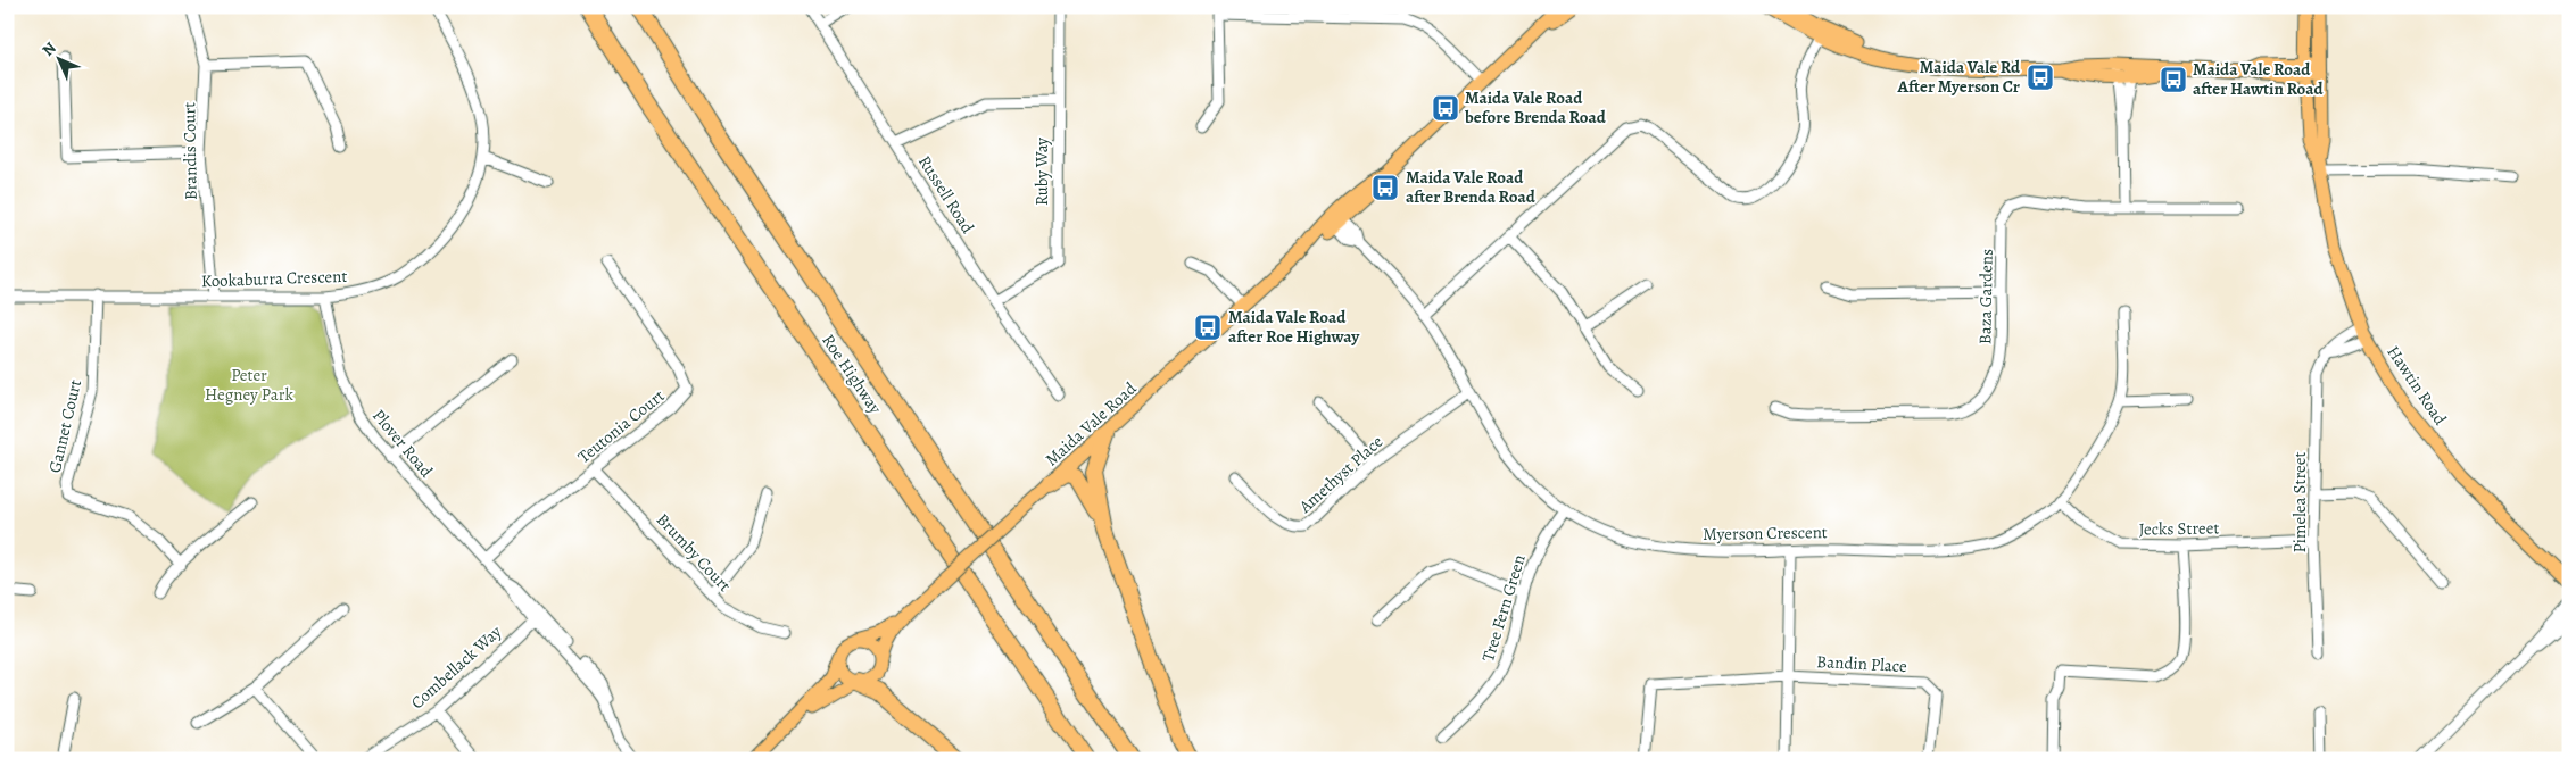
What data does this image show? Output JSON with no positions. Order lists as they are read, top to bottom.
{
  "streets": {
    "highway": ["Roe Highway"],
    "main road": ["Hawtin Road", "Maida Vale Road"],
    "street": [
      "Brandis Court",
      "Ruby Way",
      "Russell Road",
      "Kookaburra Crescent",
      "Baza Gardens",
      "Gannet Court",
      "Teutonia Court",
      "Plover Road",
      "Amethyst Place",
      "Pimelea Street",
      "Jecks Street",
      "Myerson Crescent",
      "Brumby Court",
      "Tree Fern Green",
      "Bandin Place",
      "Combellack Way"
    ]
  },
  "crossings": [
    ["Brandis Court", "Kookaburra Crescent"],
    ["Ruby Way", "Russell Road"],
    ["Kookaburra Crescent", "Gannet Court"],
    ["Kookaburra Crescent", "Plover Road"],
    ["Maida Vale Road", "Myerson Crescent"],
    ["Teutonia Court", "Plover Road"],
    ["Teutonia Court", "Brumby Court"],
    ["Plover Road", "Combellack Way"],
    ["Amethyst Place", "Myerson Crescent"],
    ["Pimelea Street", "Jecks Street"],
    ["Jecks Street", "Myerson Crescent"],
    ["Myerson Crescent", "Tree Fern Green"]
  ],
  "parks": ["Peter Hegney Park"],
  "places": {
    "bus stop": [
      "Maida Vale Rd After Myerson Cr",
      "Maida Vale Road after Hawtin Road",
      "Maida Vale Road before Brenda Road",
      "Maida Vale Road after Brenda Road",
      "Maida Vale Road after Roe Highway"
    ]
  },
  "north": "top left"
}
